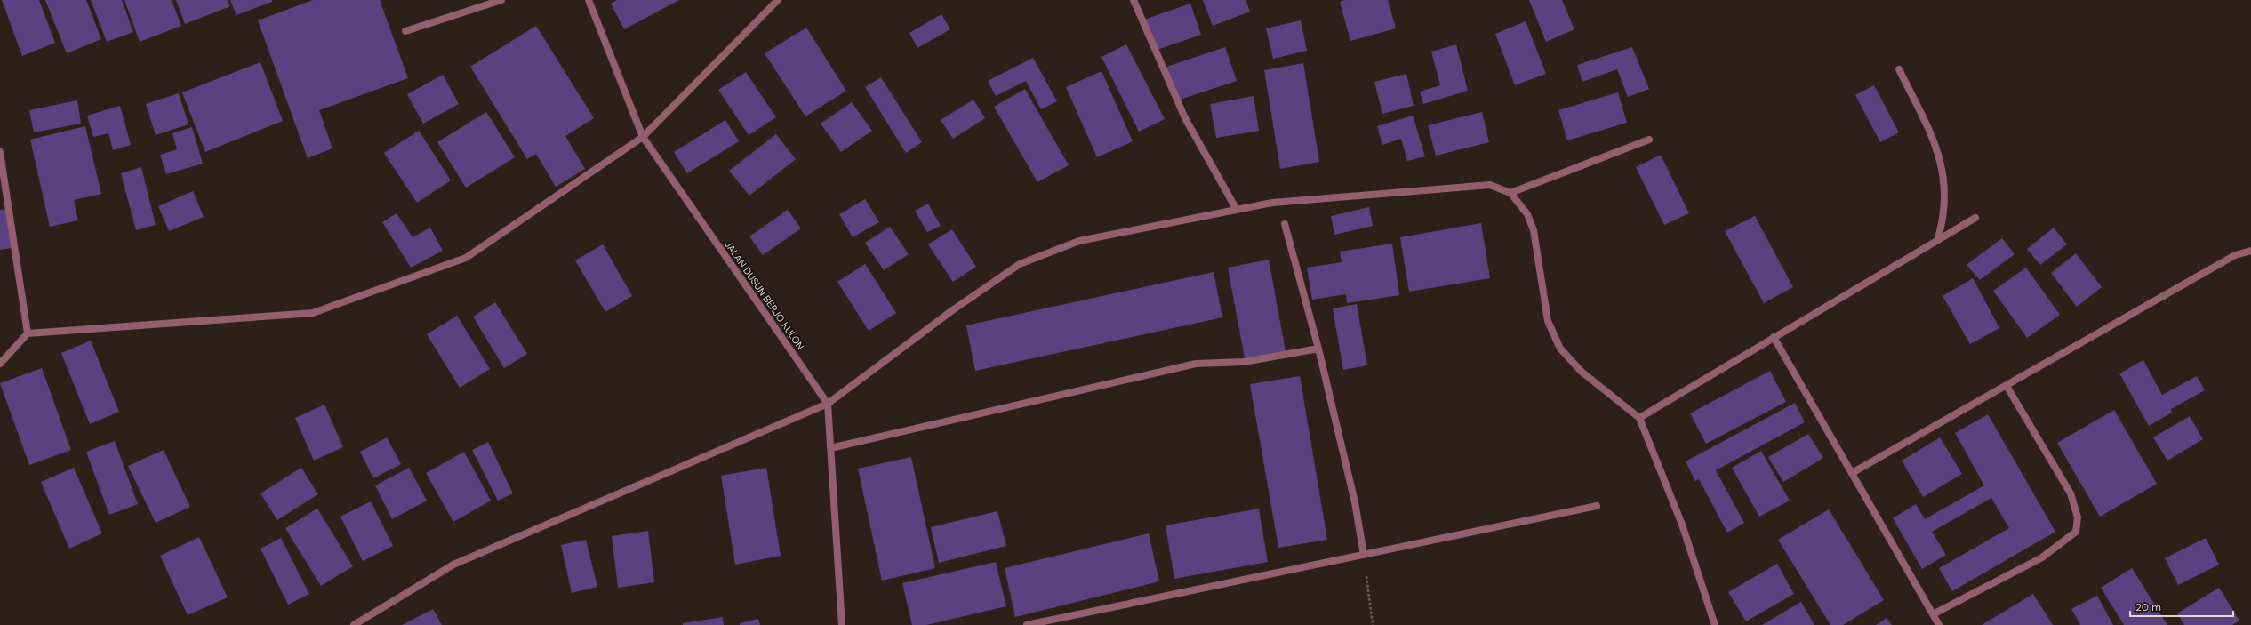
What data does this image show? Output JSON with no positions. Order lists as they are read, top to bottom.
{
  "streets": {
    "street": ["JALAN DUSUN BERJO KULON"]
  },
  "scale_bar": "20 m"
}
